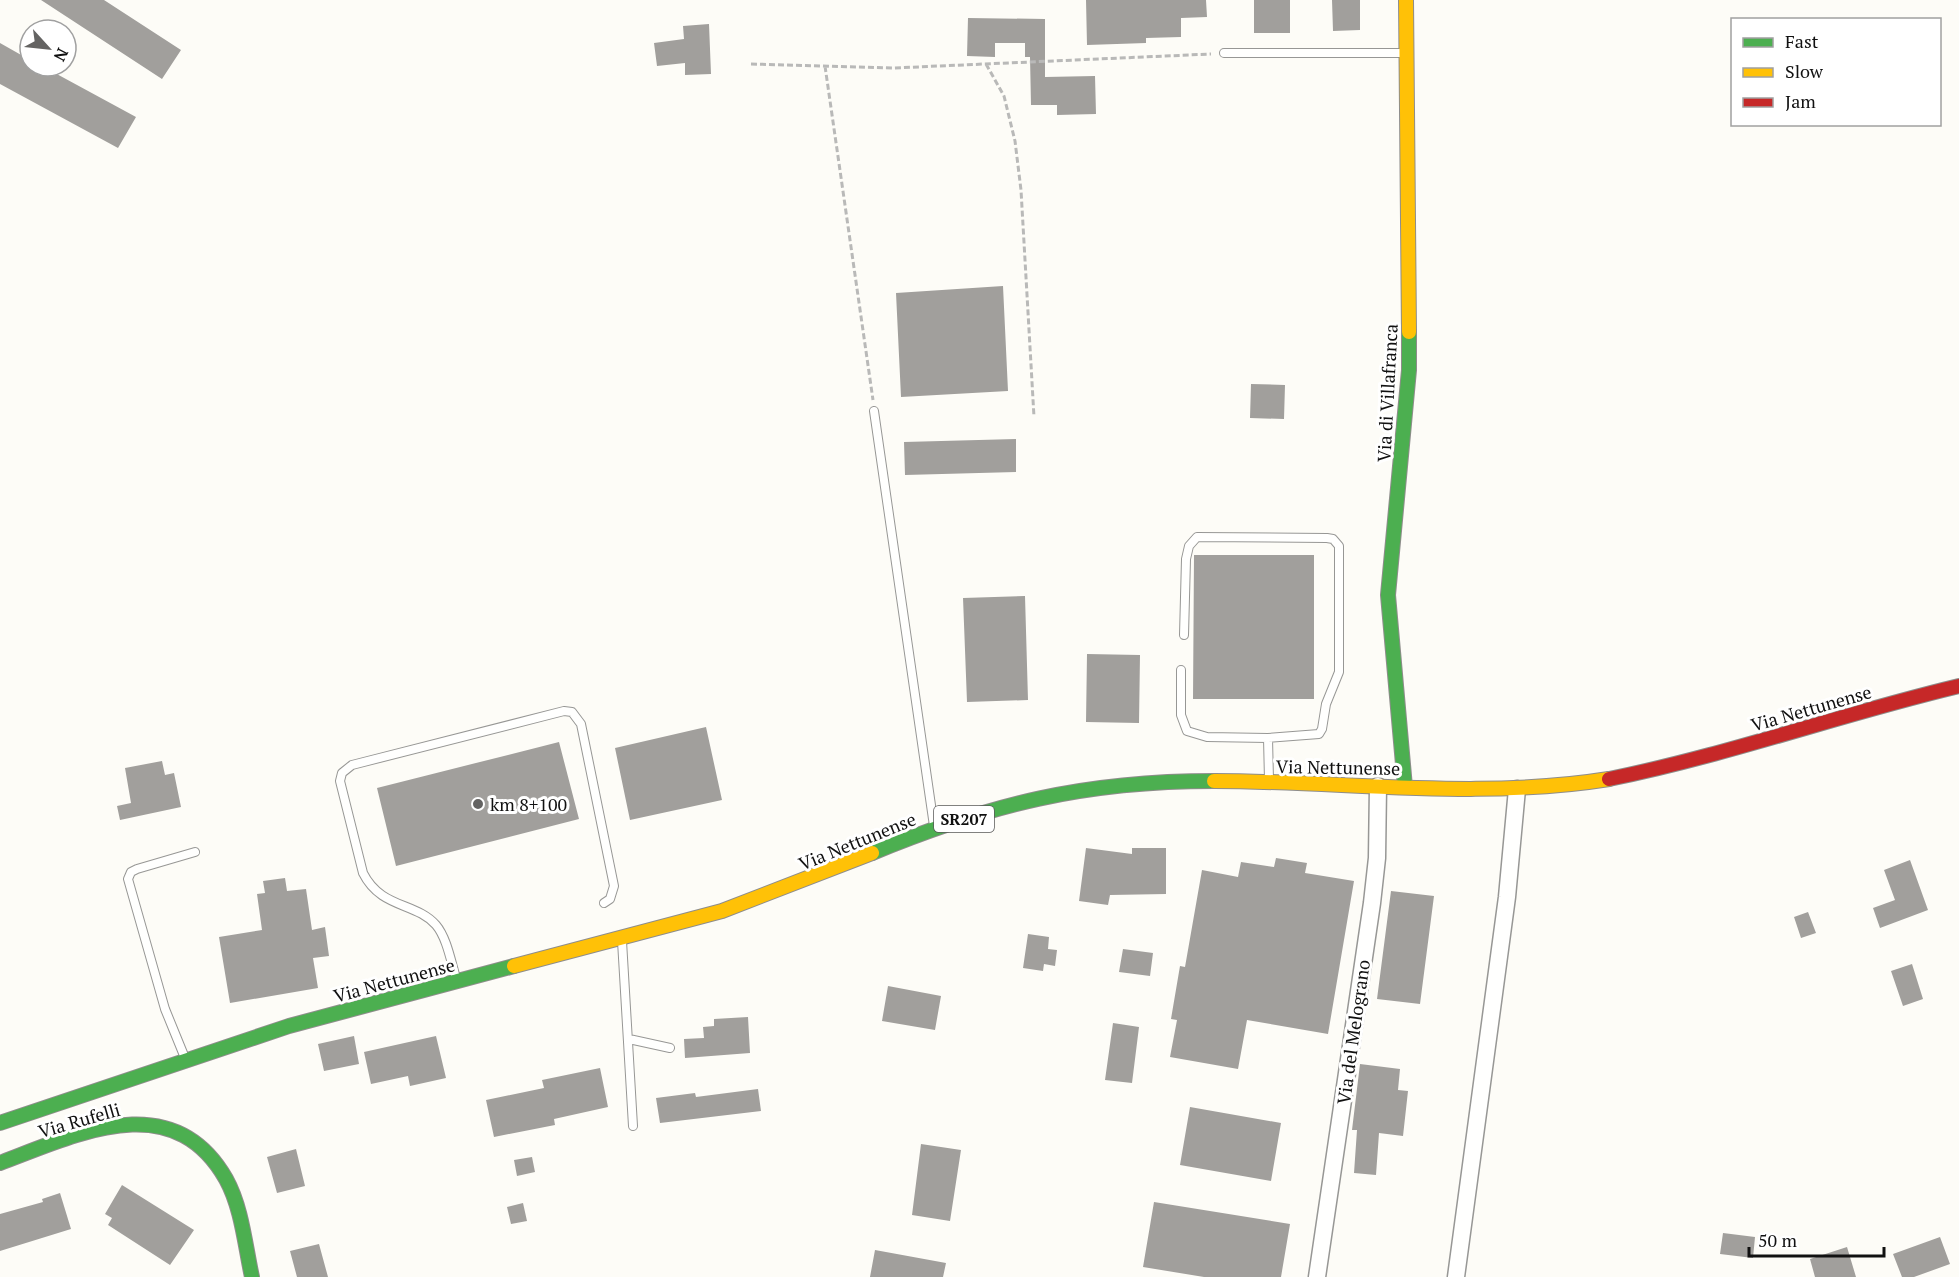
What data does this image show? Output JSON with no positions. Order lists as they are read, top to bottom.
{
  "streets": {
    "main road": [
      "Via di Villafranca",
      "Via Nettunense",
      "SR207",
      "Via Rufelli"
    ],
    "street": ["Via del Melograno"]
  },
  "crossings": [
    ["Via di Villafranca", "Via Nettunense"],
    ["Via Nettunense", "Via del Melograno"]
  ],
  "places": ["km 8+100"],
  "legend": ["Fast", "Slow", "Jam"],
  "scale_bar": "50 m",
  "north": "bottom right"
}
